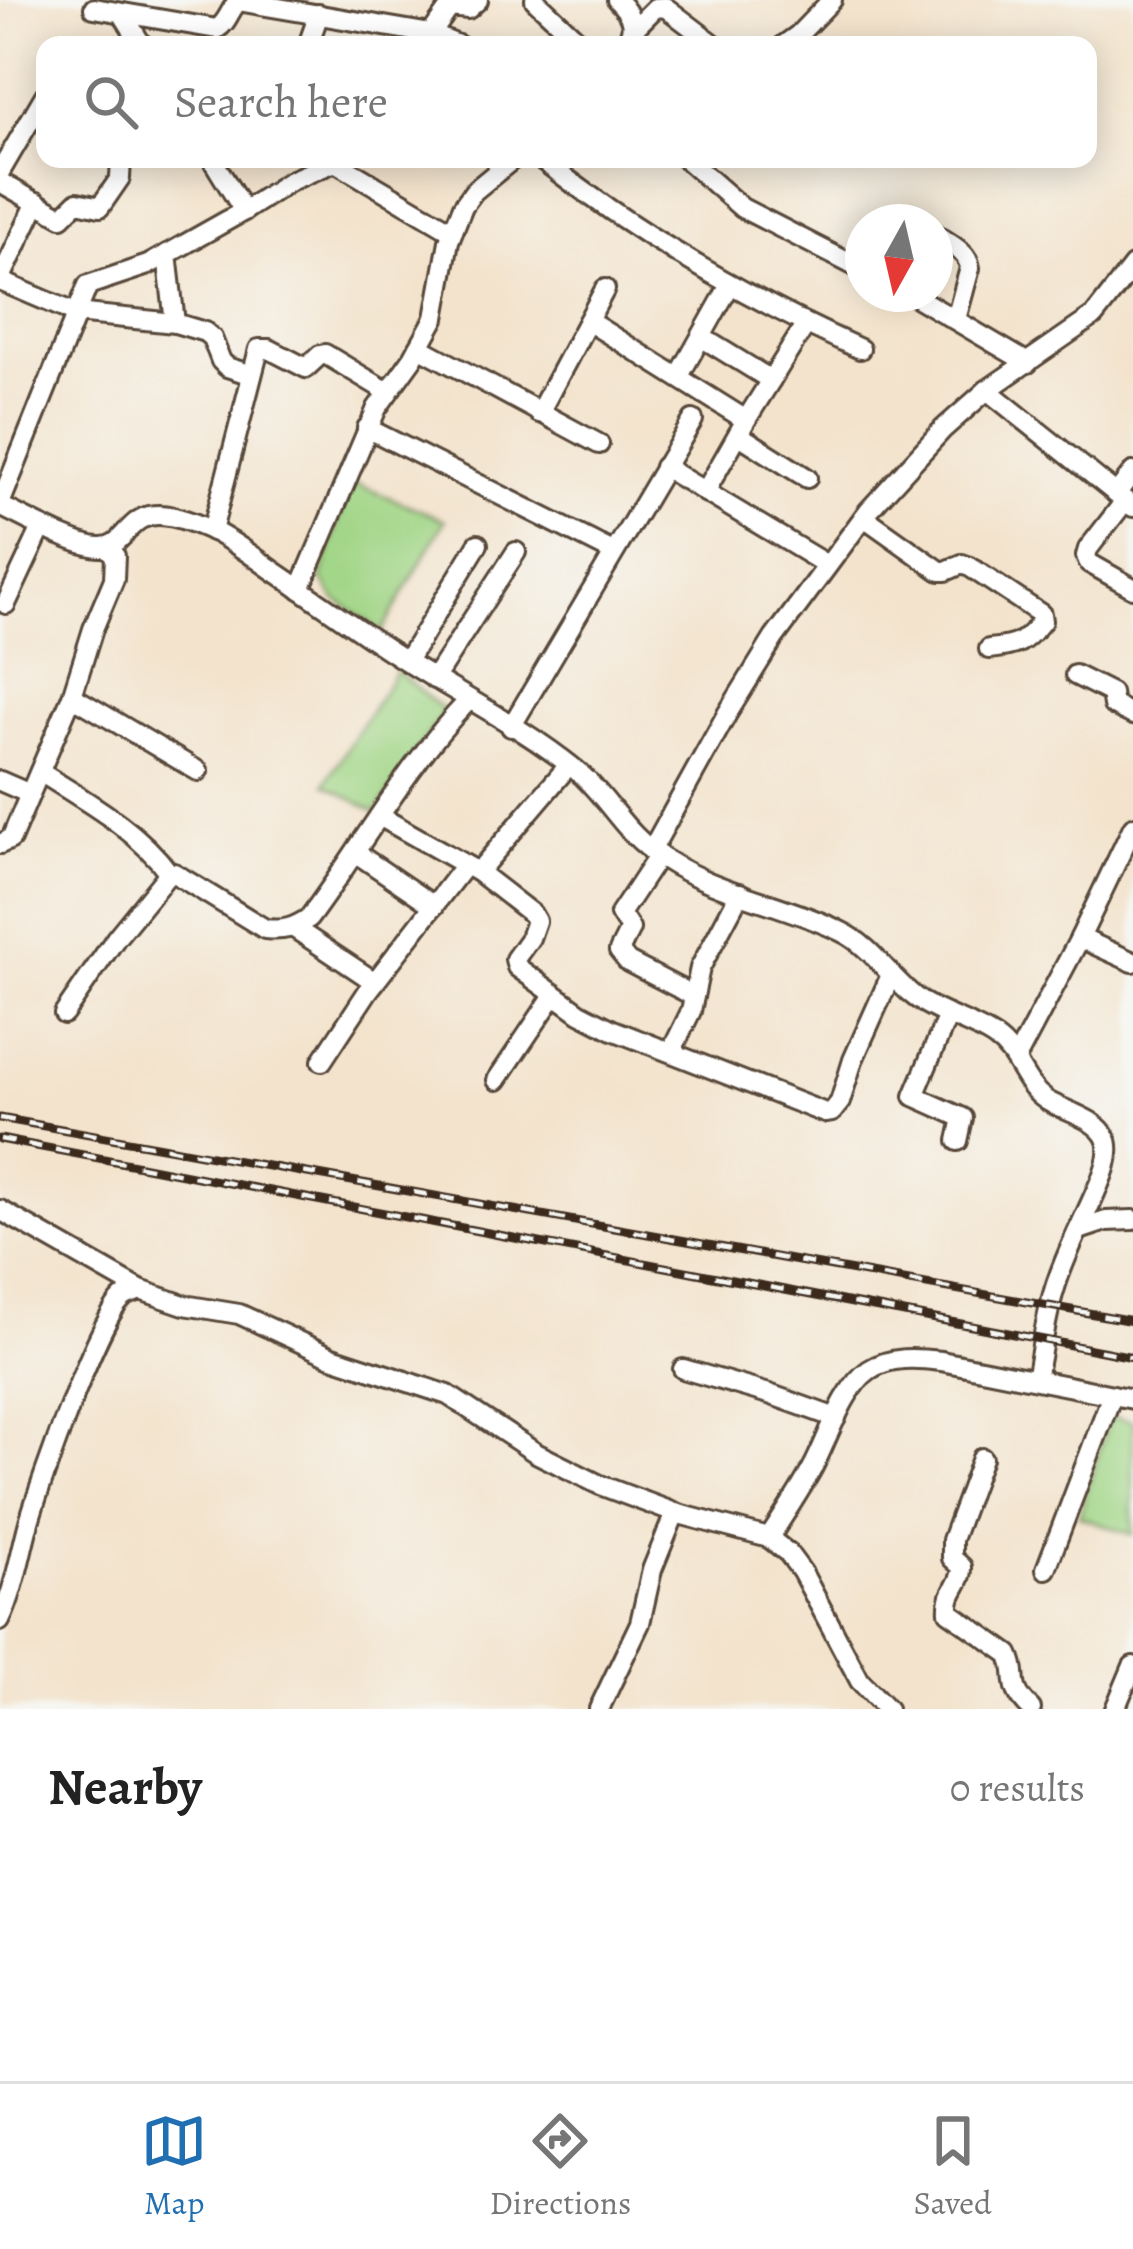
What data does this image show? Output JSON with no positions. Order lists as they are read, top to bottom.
{
  "north": "bottom",
  "page": {
    "search": "Search here",
    "heading": ["Nearby", "0 results"],
    "nav": ["Map", "Directions", "Saved"]
  }
}
